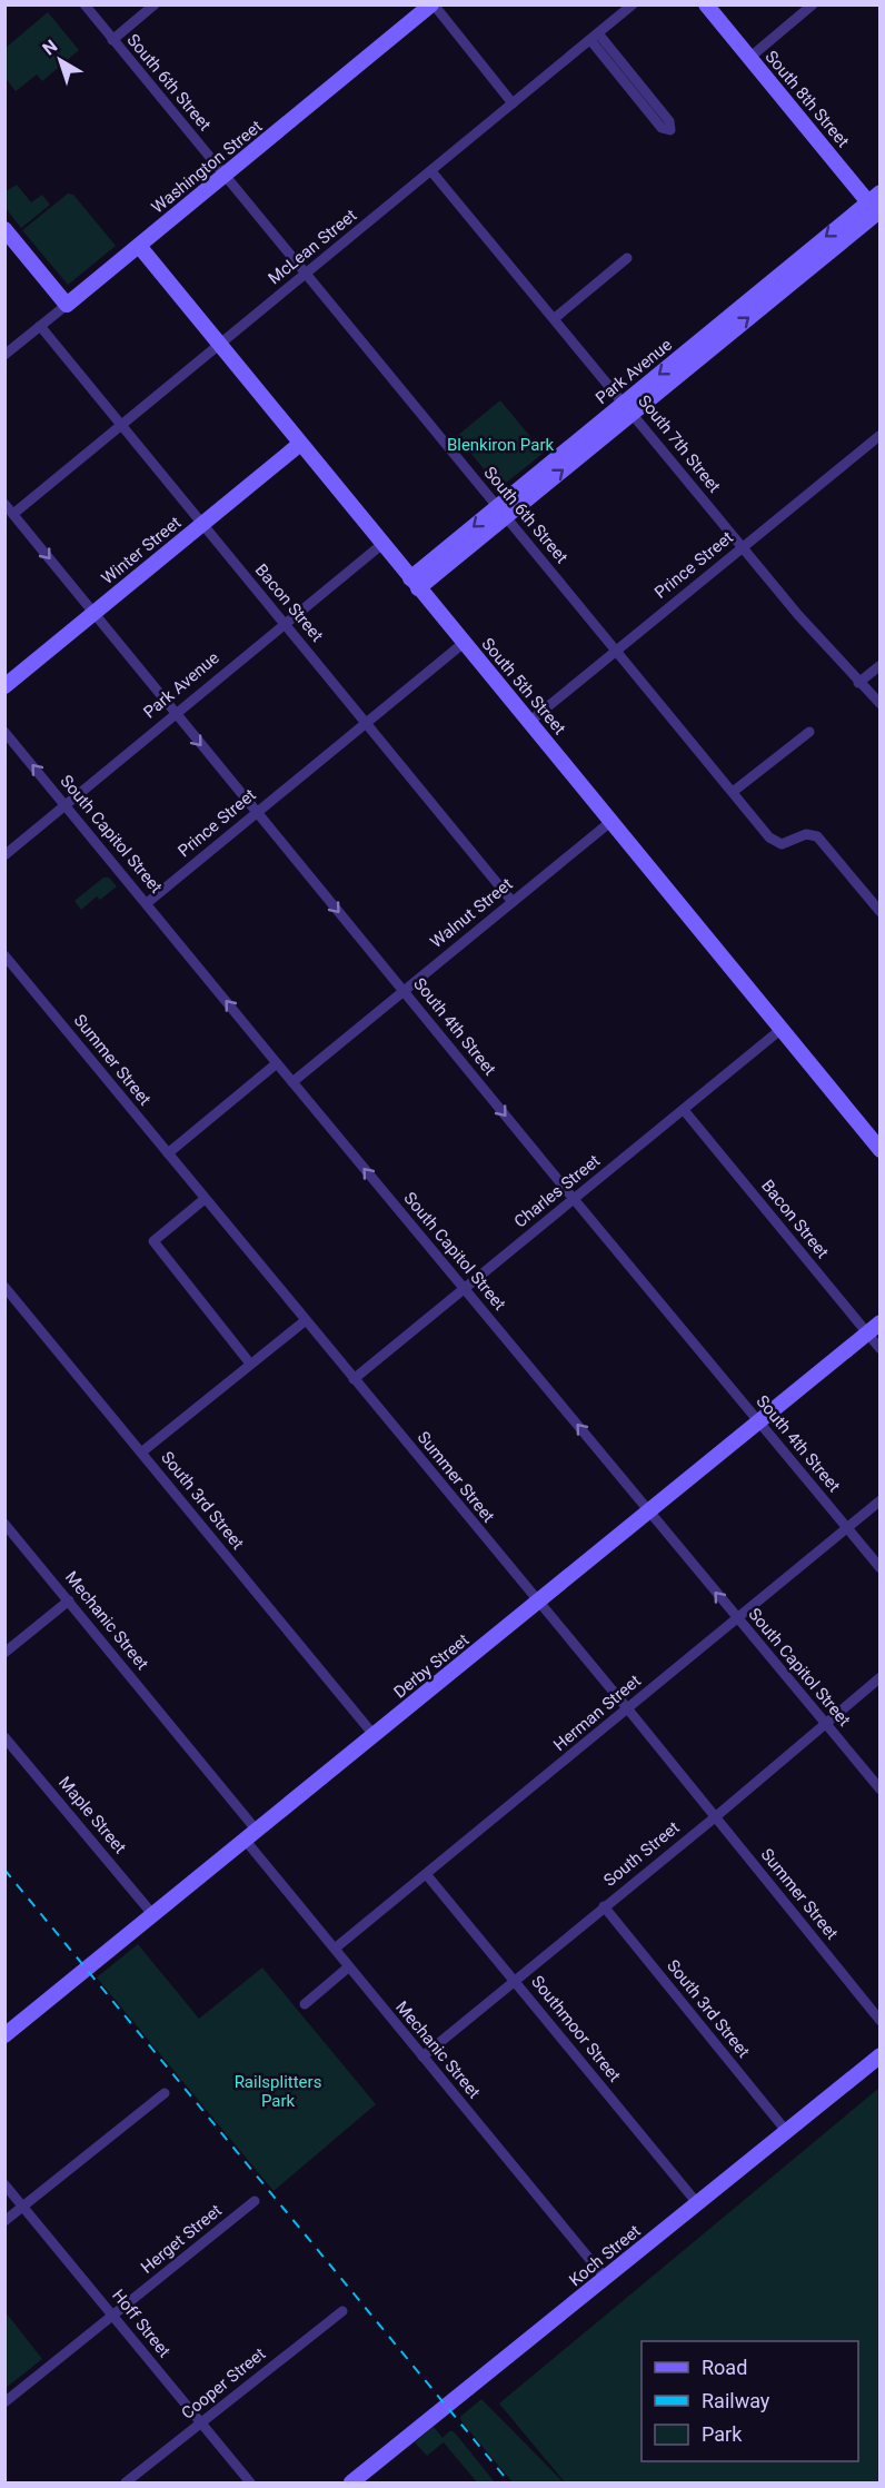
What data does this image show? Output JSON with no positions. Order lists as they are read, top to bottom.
{
  "streets": {
    "street": [
      "South 6th Street",
      "South 8th Street",
      "Washington Street",
      "McLean Street",
      "Park Avenue",
      "South 7th Street",
      "Winter Street",
      "Prince Street",
      "Bacon Street",
      "South 5th Street",
      "South Capitol Street",
      "Walnut Street",
      "South 4th Street",
      "Summer Street",
      "Charles Street",
      "South 3rd Street",
      "Mechanic Street",
      "Derby Street",
      "Herman Street",
      "Maple Street",
      "South Street",
      "Southmoor Street",
      "Herget Street",
      "Koch Street",
      "Hoff Street",
      "Cooper Street"
    ]
  },
  "crossings": [
    ["South 6th Street", "Washington Street"],
    ["South 6th Street", "McLean Street"],
    ["South 6th Street", "Park Avenue"],
    ["South 6th Street", "Prince Street"],
    ["South 8th Street", "Park Avenue"],
    ["Washington Street", "Bacon Street"],
    ["Washington Street", "South 5th Street"],
    ["McLean Street", "South 7th Street"],
    ["McLean Street", "Bacon Street"],
    ["McLean Street", "South 5th Street"],
    ["McLean Street", "South 4th Street"],
    ["Park Avenue", "South 7th Street"],
    ["Park Avenue", "Bacon Street"],
    ["Park Avenue", "South 5th Street"],
    ["Park Avenue", "South Capitol Street"],
    ["Park Avenue", "South 4th Street"],
    ["South 7th Street", "Prince Street"],
    ["Winter Street", "Bacon Street"],
    ["Winter Street", "South 5th Street"],
    ["Winter Street", "South 4th Street"],
    ["Prince Street", "Bacon Street"],
    ["Prince Street", "South 5th Street"],
    ["Prince Street", "South Capitol Street"],
    ["Prince Street", "South 4th Street"],
    ["Bacon Street", "Walnut Street"],
    ["Bacon Street", "Charles Street"],
    ["Bacon Street", "Derby Street"],
    ["South 5th Street", "Walnut Street"],
    ["South 5th Street", "Charles Street"],
    ["South Capitol Street", "Walnut Street"],
    ["South Capitol Street", "Charles Street"],
    ["South Capitol Street", "Derby Street"],
    ["South Capitol Street", "Herman Street"],
    ["South Capitol Street", "South Street"],
    ["Walnut Street", "South 4th Street"],
    ["South 4th Street", "Charles Street"],
    ["South 4th Street", "Derby Street"],
    ["South 4th Street", "Herman Street"],
    ["Summer Street", "Charles Street"],
    ["Summer Street", "Derby Street"],
    ["Summer Street", "Herman Street"],
    ["Summer Street", "South Street"],
    ["South 3rd Street", "Derby Street"],
    ["South 3rd Street", "South Street"],
    ["South 3rd Street", "Koch Street"],
    ["Mechanic Street", "Derby Street"],
    ["Mechanic Street", "Herman Street"],
    ["Mechanic Street", "South Street"],
    ["Mechanic Street", "Koch Street"],
    ["Derby Street", "Maple Street"],
    ["Herman Street", "Southmoor Street"],
    ["South Street", "Southmoor Street"],
    ["Southmoor Street", "Koch Street"],
    ["Herget Street", "Hoff Street"],
    ["Hoff Street", "Cooper Street"]
  ],
  "one_way": ["South Capitol Street", "South 4th Street"],
  "parks": ["Blenkiron Park", "Railsplitters Park"],
  "legend": ["Road", "Railway", "Park"],
  "north": "top left"
}
